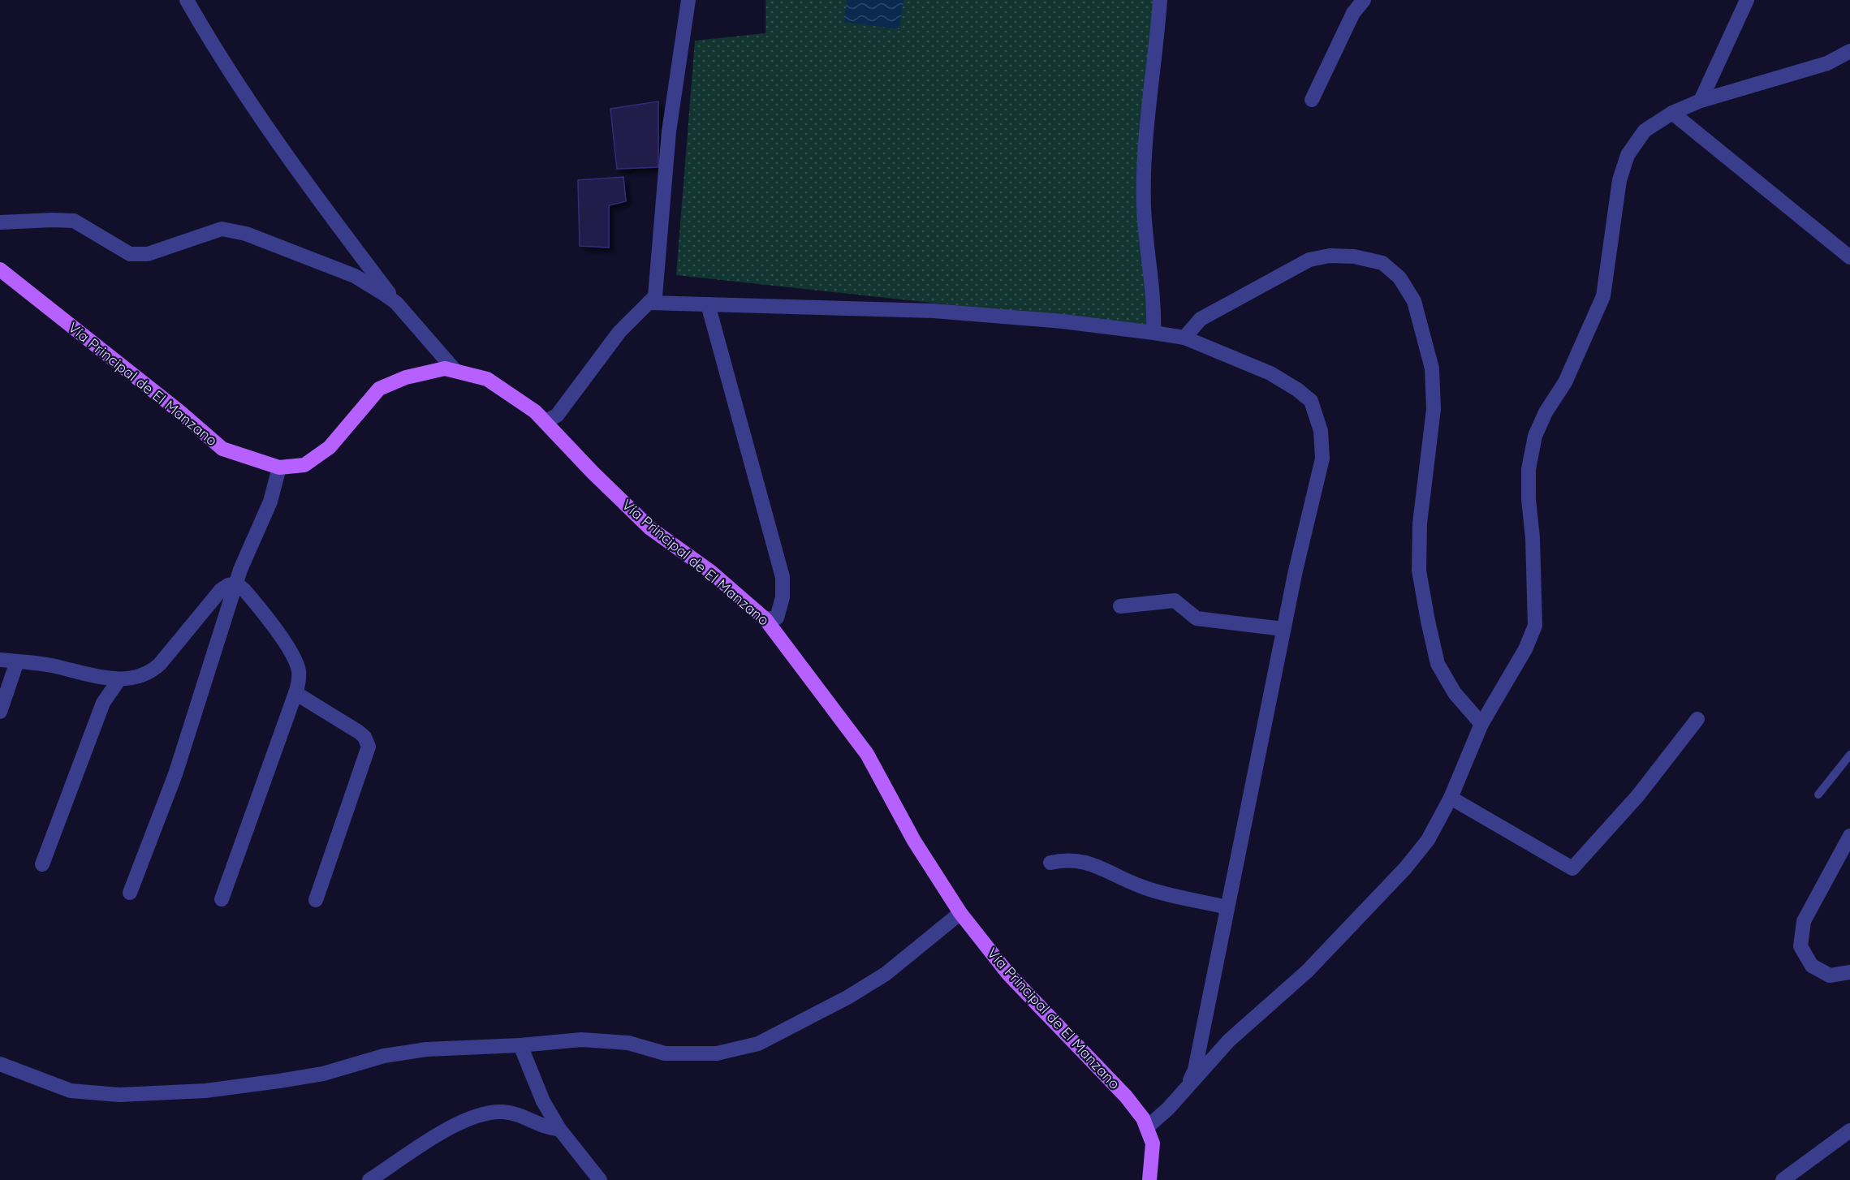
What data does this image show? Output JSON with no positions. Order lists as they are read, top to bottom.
{
  "streets": {
    "main road": ["Vía Principal de El Manzano"]
  }
}
